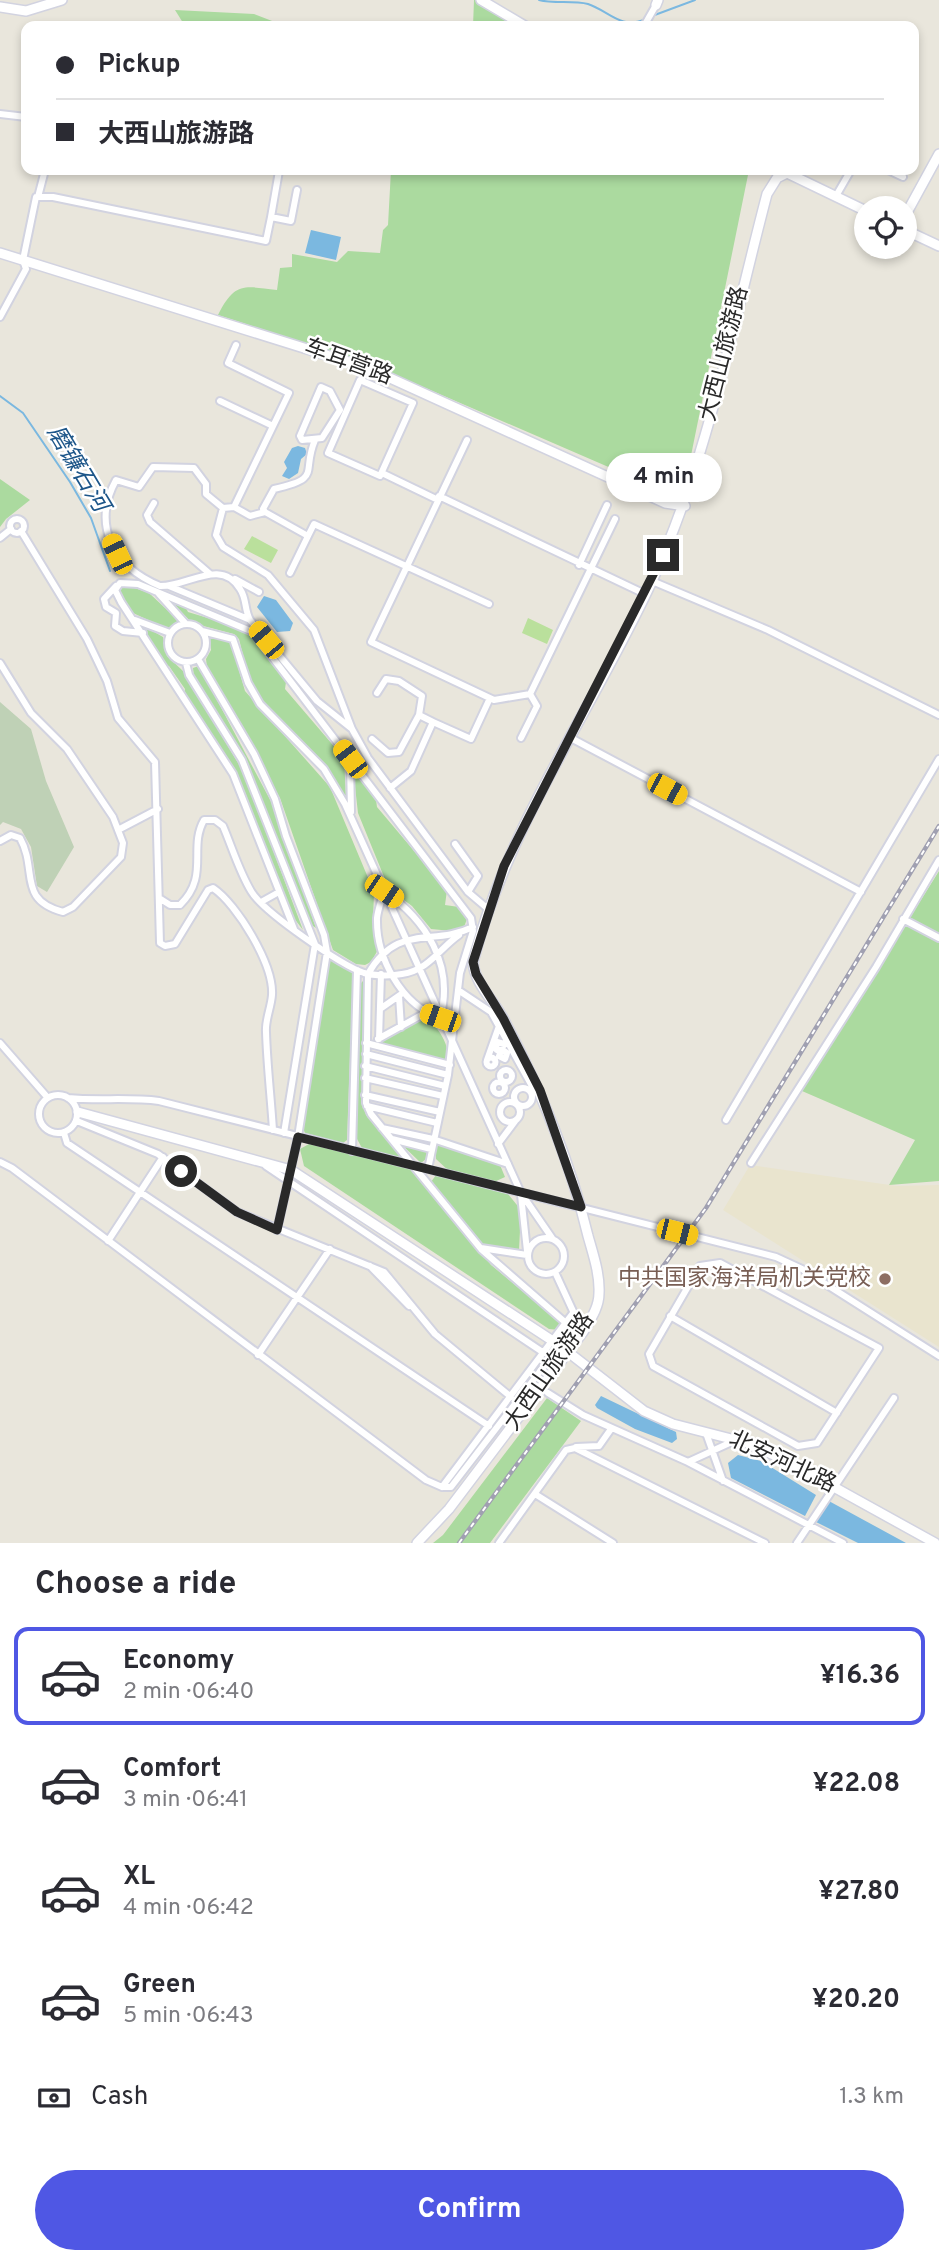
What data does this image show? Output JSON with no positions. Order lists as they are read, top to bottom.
{
  "streets": {
    "street": ["大西山旅游路", "车耳营路", "北安河北路"]
  },
  "crossings": [
    ["大西山旅游路", "车耳营路"],
    ["大西山旅游路", "北安河北路"]
  ],
  "water": ["磨镰石河"],
  "places": ["中共国家海洋局机关党校"],
  "page": {
    "banner": ["Pickup", "大西山旅游路"],
    "bubble": "4 min",
    "heading": "Choose a ride",
    "list": [
      {
        "name": "Economy",
        "note": "2 min · 06:40",
        "value": "¥16.36"
      },
      {
        "name": "Comfort",
        "note": "3 min · 06:41",
        "value": "¥22.08"
      },
      {
        "name": "XL",
        "note": "4 min · 06:42",
        "value": "¥27.80"
      },
      {
        "name": "Green",
        "note": "5 min · 06:43",
        "value": "¥20.20"
      }
    ],
    "pay": ["Cash", "1.3 km"],
    "buttons": "Confirm"
  }
}
